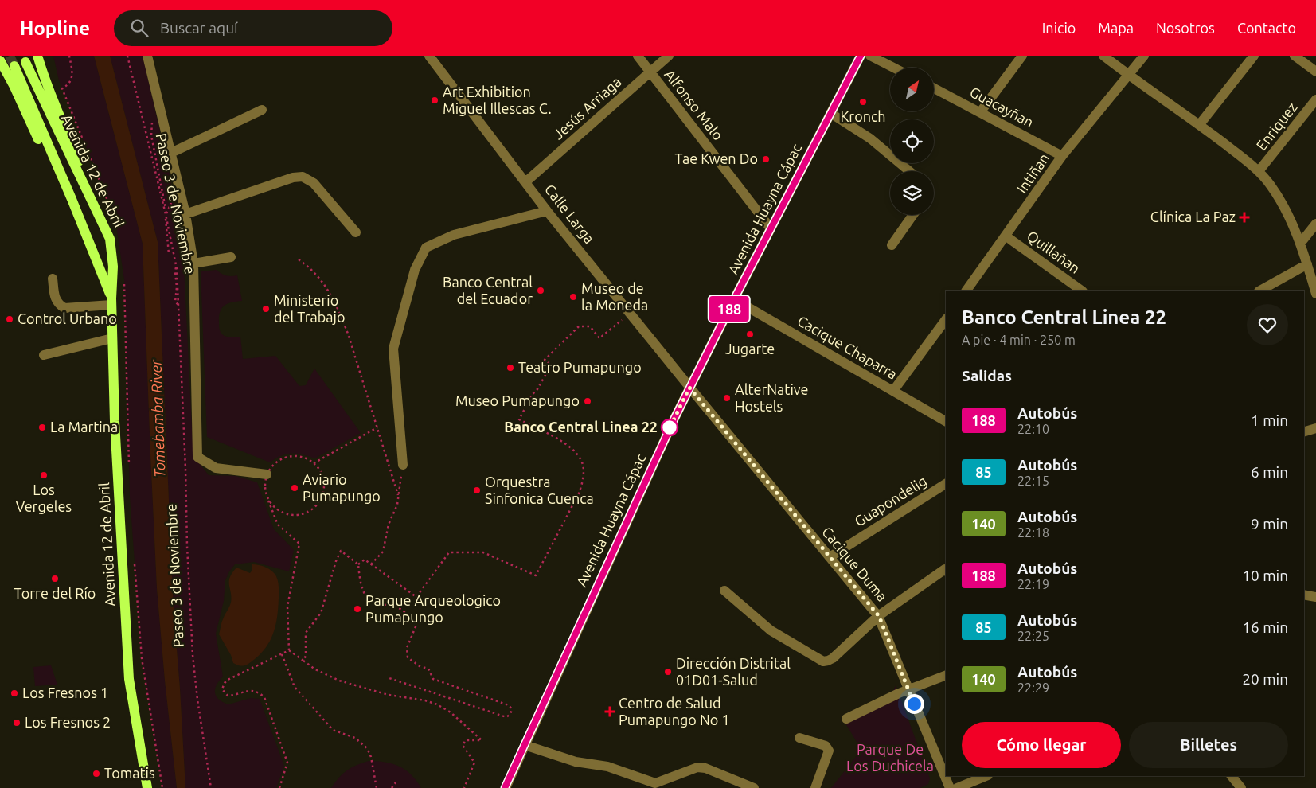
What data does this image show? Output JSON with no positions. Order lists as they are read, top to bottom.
{
  "streets": {
    "main road": ["Avenida 12 de Abril"],
    "street": [
      "Alfonso Malo",
      "Guacayñan",
      "Jesús Arriaga",
      "Enriquez",
      "Intiñan",
      "Paseo 3 de Noviembre",
      "Avenida Huayna Cápac",
      "Calle Larga",
      "Quillañan",
      "Cacique Chaparra",
      "Guapondelig",
      "Cacique Duma"
    ]
  },
  "crossings": [
    ["Alfonso Malo", "Jesús Arriaga"],
    ["Alfonso Malo", "Avenida Huayna Cápac"],
    ["Guacayñan", "Intiñan"],
    ["Jesús Arriaga", "Calle Larga"],
    ["Intiñan", "Quillañan"],
    ["Avenida Huayna Cápac", "Calle Larga"],
    ["Avenida Huayna Cápac", "Cacique Chaparra"],
    ["Avenida Huayna Cápac", "Cacique Duma"],
    ["Calle Larga", "Cacique Duma"],
    ["Guapondelig", "Cacique Duma"]
  ],
  "water": ["Tomebamba River"],
  "parks": ["Parque De Los Duchicela"],
  "places": {
    "other": [
      "Art Exhibition Miguel Illescas C.",
      "Kronch",
      "Tae Kwen Do",
      "Banco Central del Ecuador",
      "Museo de la Moneda",
      "Ministerio del Trabajo",
      "Control Urbano",
      "Jugarte",
      "Teatro Pumapungo",
      "AlterNative Hostels",
      "Museo Pumapungo",
      "La Martina",
      "Banco Central Linea 22",
      "Los Vergeles",
      "Aviario Pumapungo",
      "Orquestra Sinfonica Cuenca",
      "Torre del Río",
      "Parque Arqueologico Pumapungo",
      "Dirección Distrital 01D01-Salud",
      "Los Fresnos 1",
      "Los Fresnos 2",
      "Tomatis"
    ],
    "health": ["Clínica La Paz", "Centro de Salud Pumapungo No 1"]
  },
  "lines": ["bus line 188"],
  "north": "top right",
  "page": {
    "header": "Hopline",
    "search": "Buscar aquí",
    "nav": [
      "Inicio",
      "Mapa",
      "Nosotros",
      "Contacto"
    ],
    "on_map": "188",
    "heading": [
      ["Banco Central Linea 22", "A pie · 4 min · 250 m"],
      "Salidas"
    ],
    "list": [
      {
        "mark": "188",
        "name": "Autobús",
        "note": "22:10",
        "value": "1 min"
      },
      {
        "mark": "85",
        "name": "Autobús",
        "note": "22:15",
        "value": "6 min"
      },
      {
        "mark": "140",
        "name": "Autobús",
        "note": "22:18",
        "value": "9 min"
      },
      {
        "mark": "188",
        "name": "Autobús",
        "note": "22:19",
        "value": "10 min"
      },
      {
        "mark": "85",
        "name": "Autobús",
        "note": "22:25",
        "value": "16 min"
      },
      {
        "mark": "140",
        "name": "Autobús",
        "note": "22:29",
        "value": "20 min"
      }
    ],
    "buttons": ["Cómo llegar", "Billetes"]
  }
}
